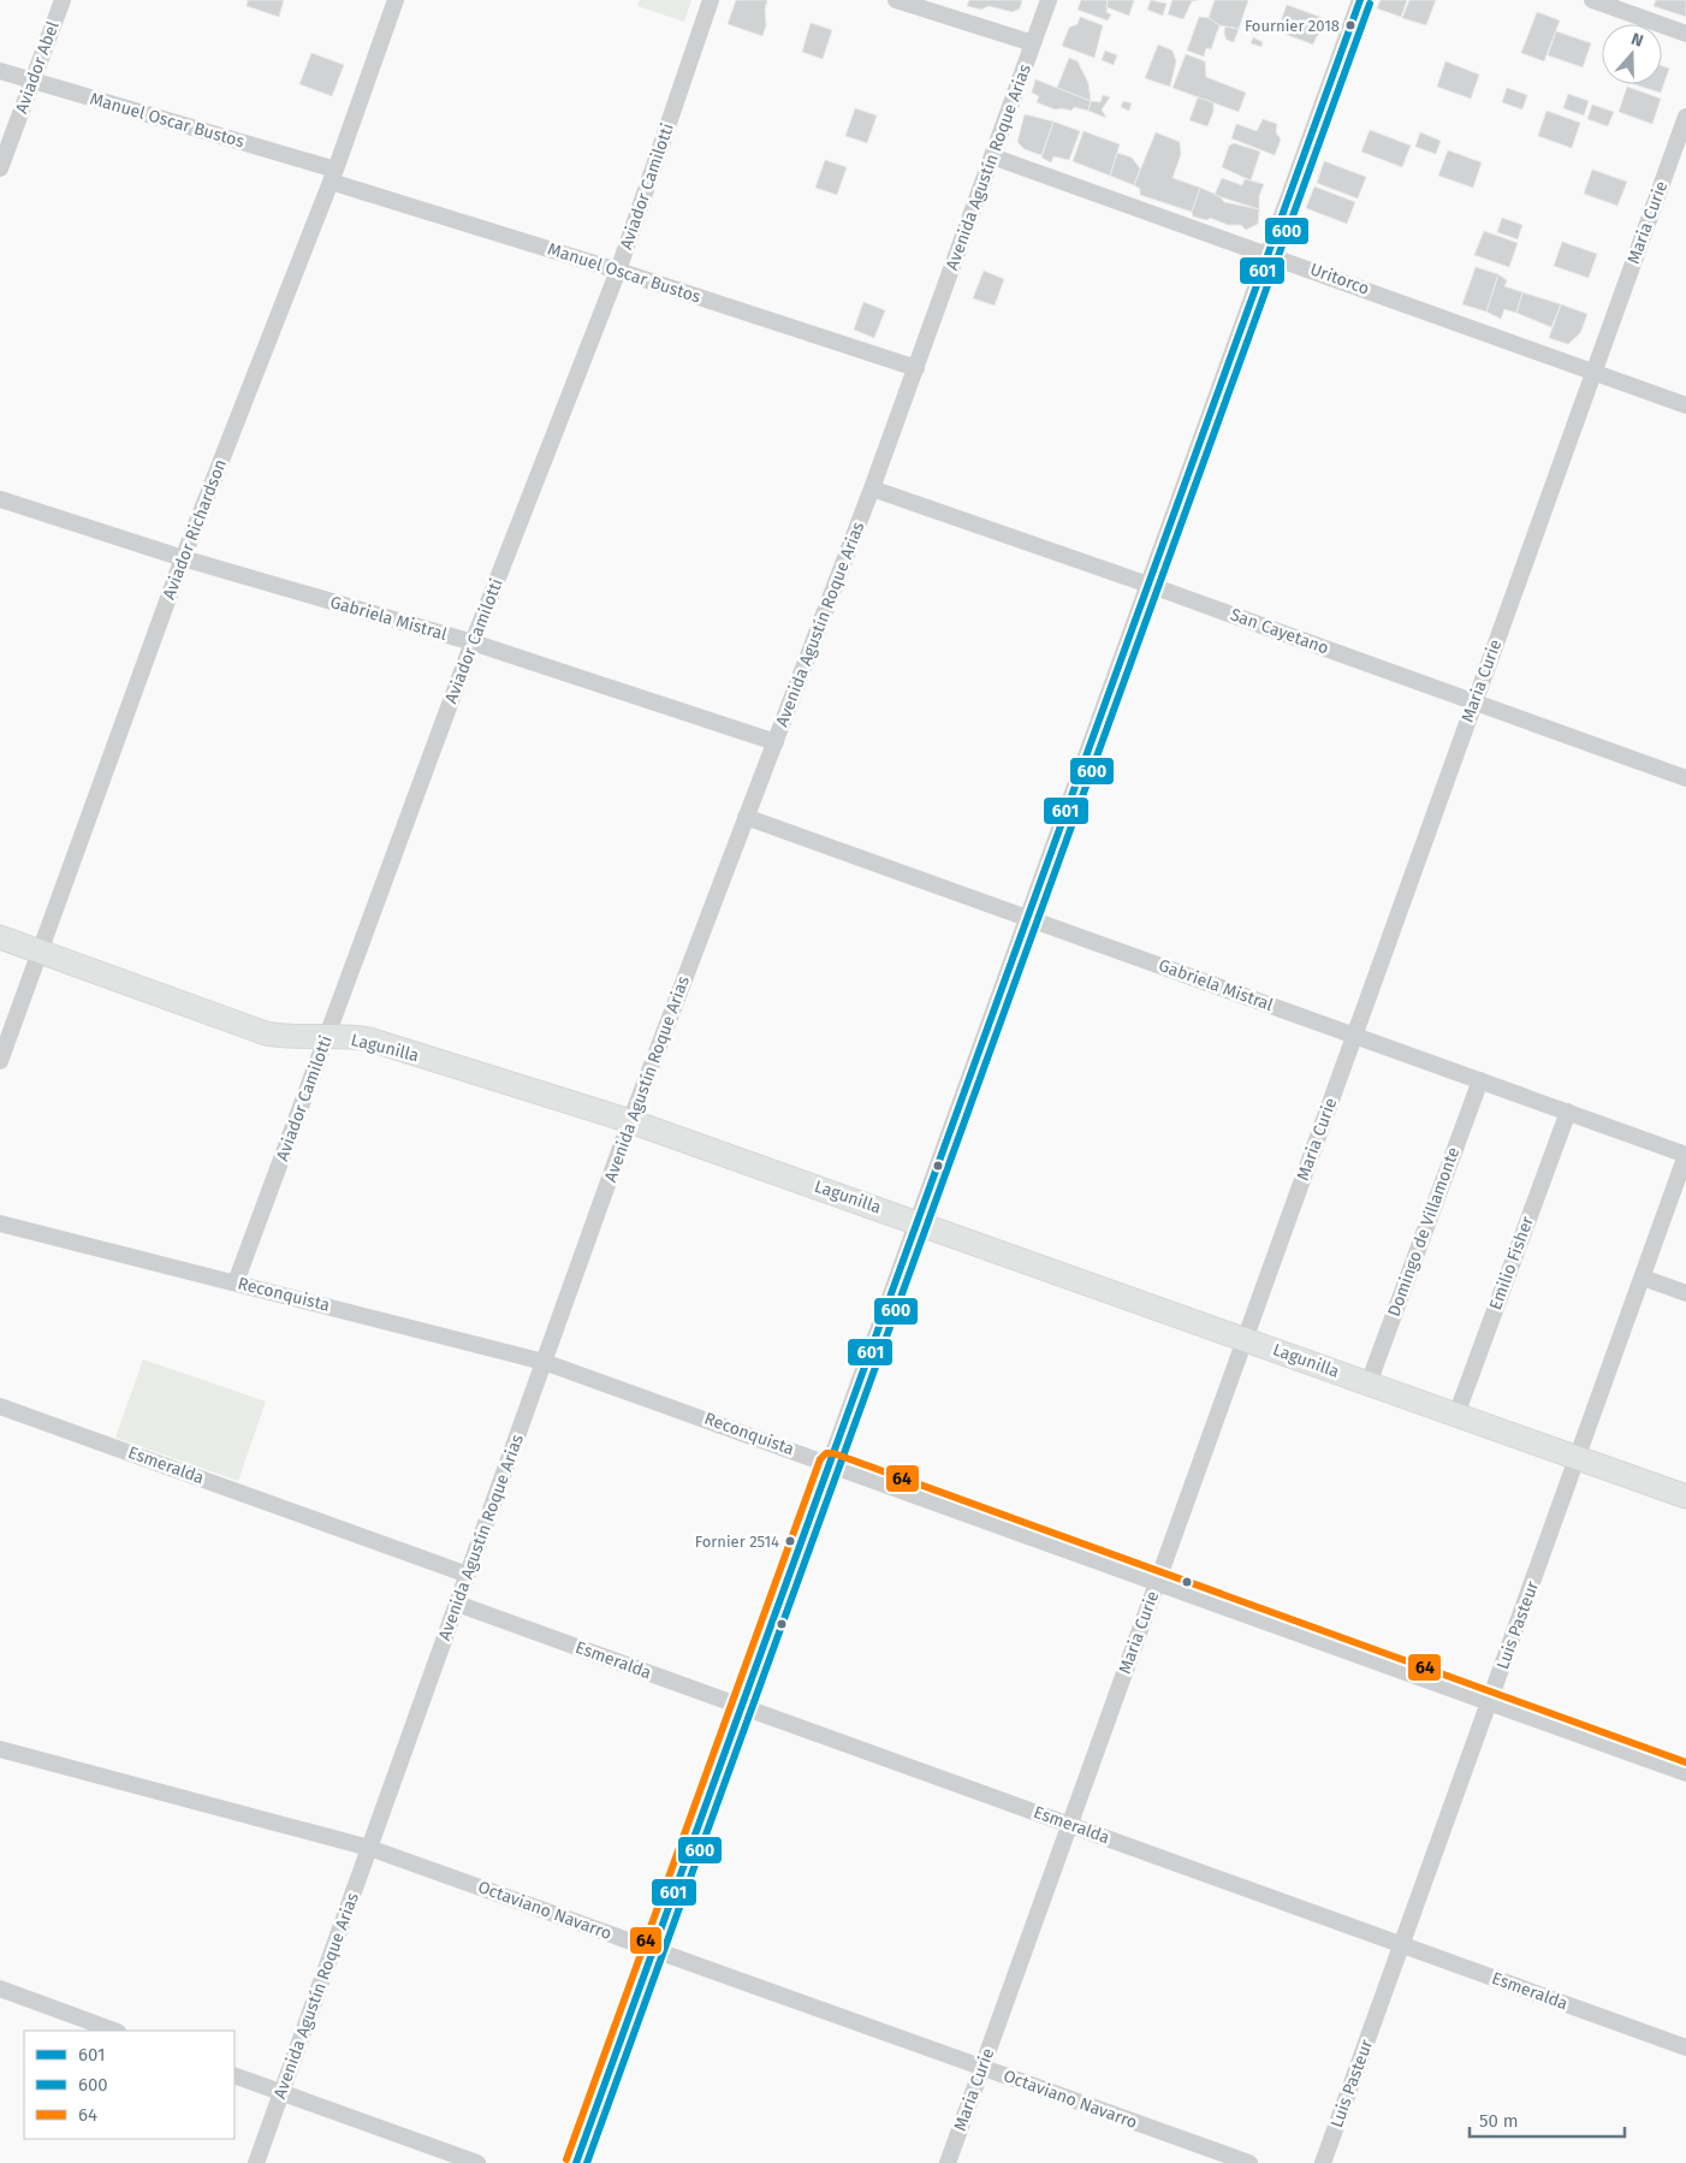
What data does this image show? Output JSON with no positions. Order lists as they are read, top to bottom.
{
  "streets": {
    "main road": ["Lagunilla"],
    "street": [
      "Aviador Abel",
      "Manuel Oscar Bustos",
      "Avenida Agustín Roque Arias",
      "Aviador Camilotti",
      "Maria Curie",
      "Uritorco",
      "Aviador Richardson",
      "Gabriela Mistral",
      "San Cayetano",
      "Domingo de Villamonte",
      "Emilio Fisher",
      "Reconquista",
      "Esmeralda",
      "Luis Pasteur",
      "Octaviano Navarro"
    ]
  },
  "crossings": [
    ["Aviador Abel", "Manuel Oscar Bustos"],
    ["Manuel Oscar Bustos", "Avenida Agustín Roque Arias"],
    ["Manuel Oscar Bustos", "Aviador Camilotti"],
    ["Manuel Oscar Bustos", "Aviador Richardson"],
    ["Avenida Agustín Roque Arias", "Uritorco"],
    ["Avenida Agustín Roque Arias", "Gabriela Mistral"],
    ["Avenida Agustín Roque Arias", "San Cayetano"],
    ["Avenida Agustín Roque Arias", "Lagunilla"],
    ["Avenida Agustín Roque Arias", "Reconquista"],
    ["Avenida Agustín Roque Arias", "Esmeralda"],
    ["Avenida Agustín Roque Arias", "Octaviano Navarro"],
    ["Aviador Camilotti", "Gabriela Mistral"],
    ["Aviador Camilotti", "Lagunilla"],
    ["Aviador Camilotti", "Reconquista"],
    ["Maria Curie", "Uritorco"],
    ["Maria Curie", "Gabriela Mistral"],
    ["Maria Curie", "San Cayetano"],
    ["Maria Curie", "Lagunilla"],
    ["Maria Curie", "Reconquista"],
    ["Maria Curie", "Esmeralda"],
    ["Maria Curie", "Octaviano Navarro"],
    ["Aviador Richardson", "Gabriela Mistral"],
    ["Aviador Richardson", "Lagunilla"],
    ["Gabriela Mistral", "Domingo de Villamonte"],
    ["Gabriela Mistral", "Emilio Fisher"],
    ["Gabriela Mistral", "Luis Pasteur"],
    ["Lagunilla", "Domingo de Villamonte"],
    ["Lagunilla", "Emilio Fisher"],
    ["Lagunilla", "Luis Pasteur"],
    ["Reconquista", "Luis Pasteur"],
    ["Esmeralda", "Luis Pasteur"]
  ],
  "places": ["Fournier 2018", "Fornier 2514"],
  "lines": ["transit line 601", "transit line 600", "transit line 64"],
  "legend": ["601", "600", "64"],
  "scale_bar": "50 m",
  "north": "top"
}
